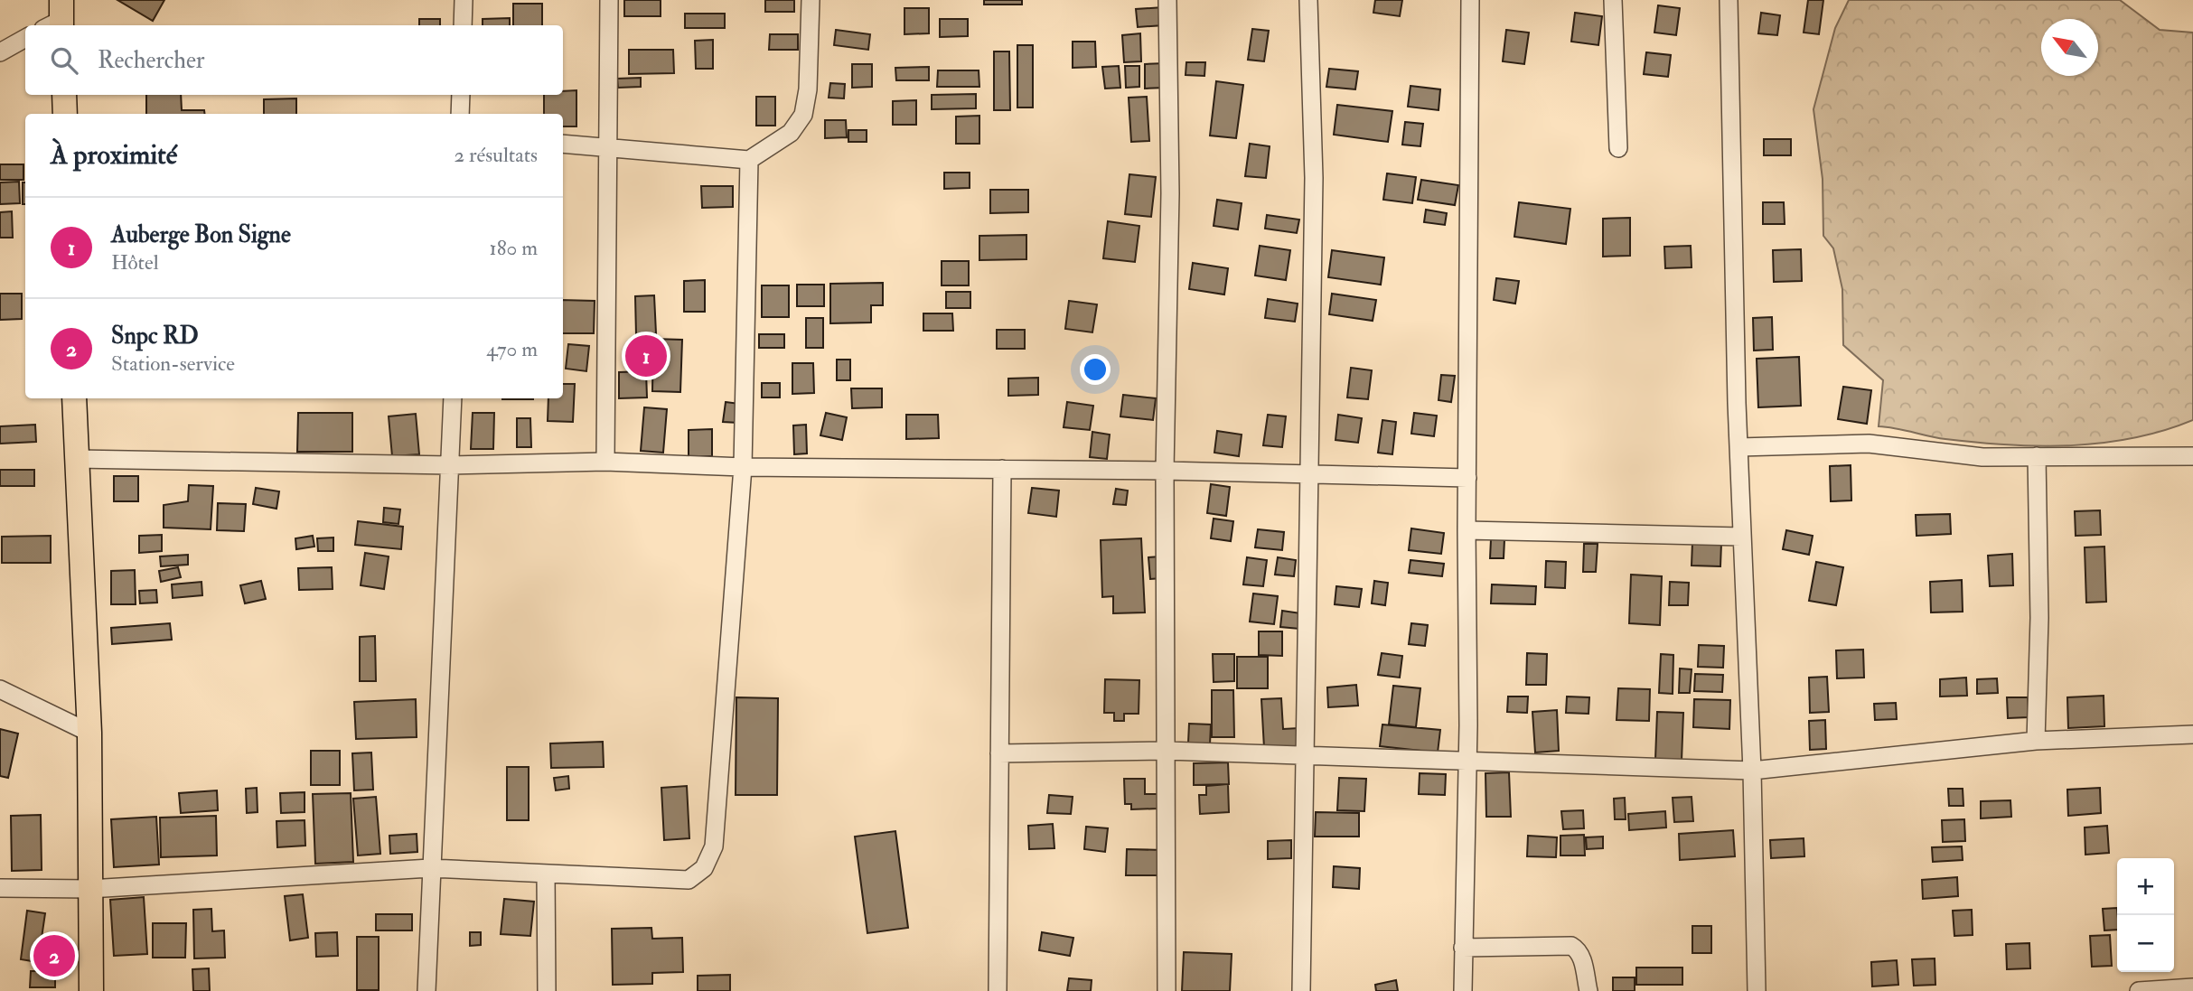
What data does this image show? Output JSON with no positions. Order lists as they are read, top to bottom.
{
  "north": "top left",
  "page": {
    "search": "Rechercher",
    "heading": ["À proximité", "2 résultats"],
    "list": [
      {
        "mark": "1",
        "name": "Auberge Bon Signe",
        "note": "Hôtel",
        "value": "180 m"
      },
      {
        "mark": "2",
        "name": "Snpc RD",
        "note": "Station-service",
        "value": "470 m"
      }
    ],
    "pins": ["1", "2"],
    "map_buttons": ["+", "−"]
  }
}
